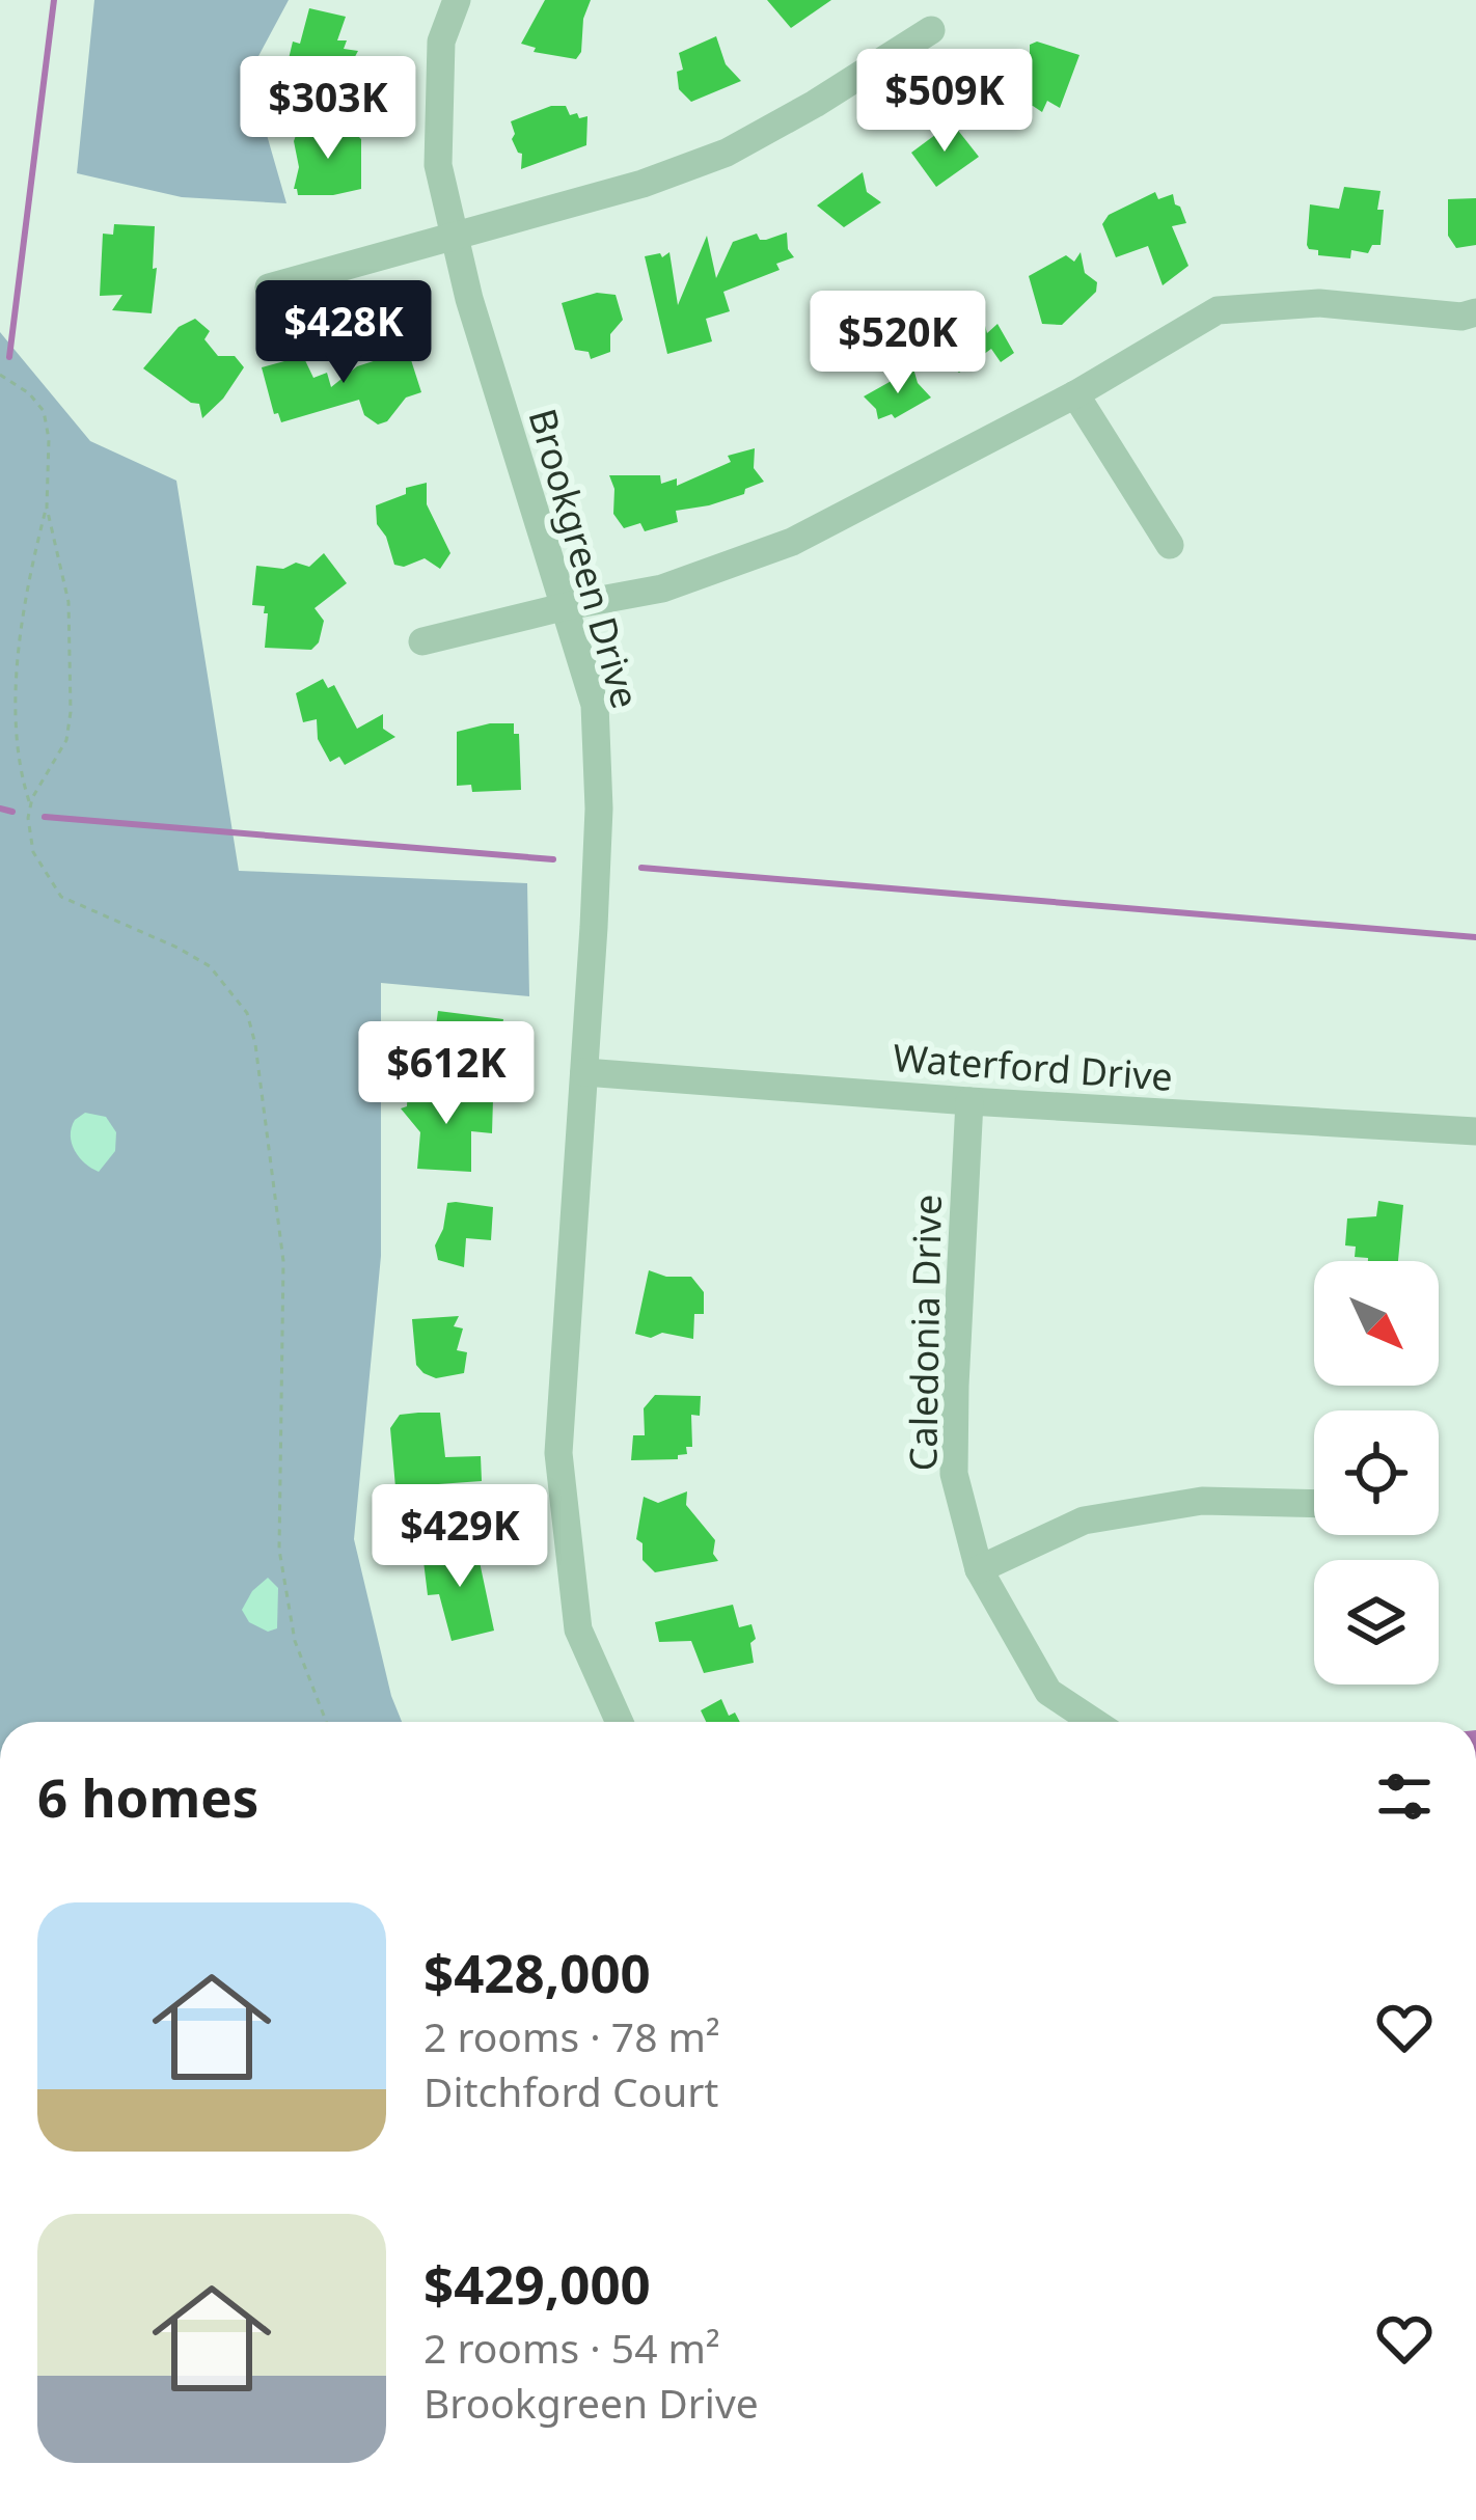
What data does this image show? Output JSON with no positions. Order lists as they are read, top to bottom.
{
  "streets": {
    "street": ["Brookgreen Drive", "Waterford Drive", "Caledonia Drive"]
  },
  "crossings": [
    ["Brookgreen Drive", "Waterford Drive"],
    ["Waterford Drive", "Caledonia Drive"]
  ],
  "north": "bottom right",
  "page": {
    "price": [
      "$509K",
      "$303K",
      "$428K",
      "$520K",
      "$612K",
      "$429K"
    ],
    "heading": "6 homes",
    "list": [
      {
        "name": "$428,000",
        "note": "2 rooms · 78 m² · Ditchford Court"
      },
      {
        "name": "$429,000",
        "note": "2 rooms · 54 m² · Brookgreen Drive"
      }
    ]
  }
}
